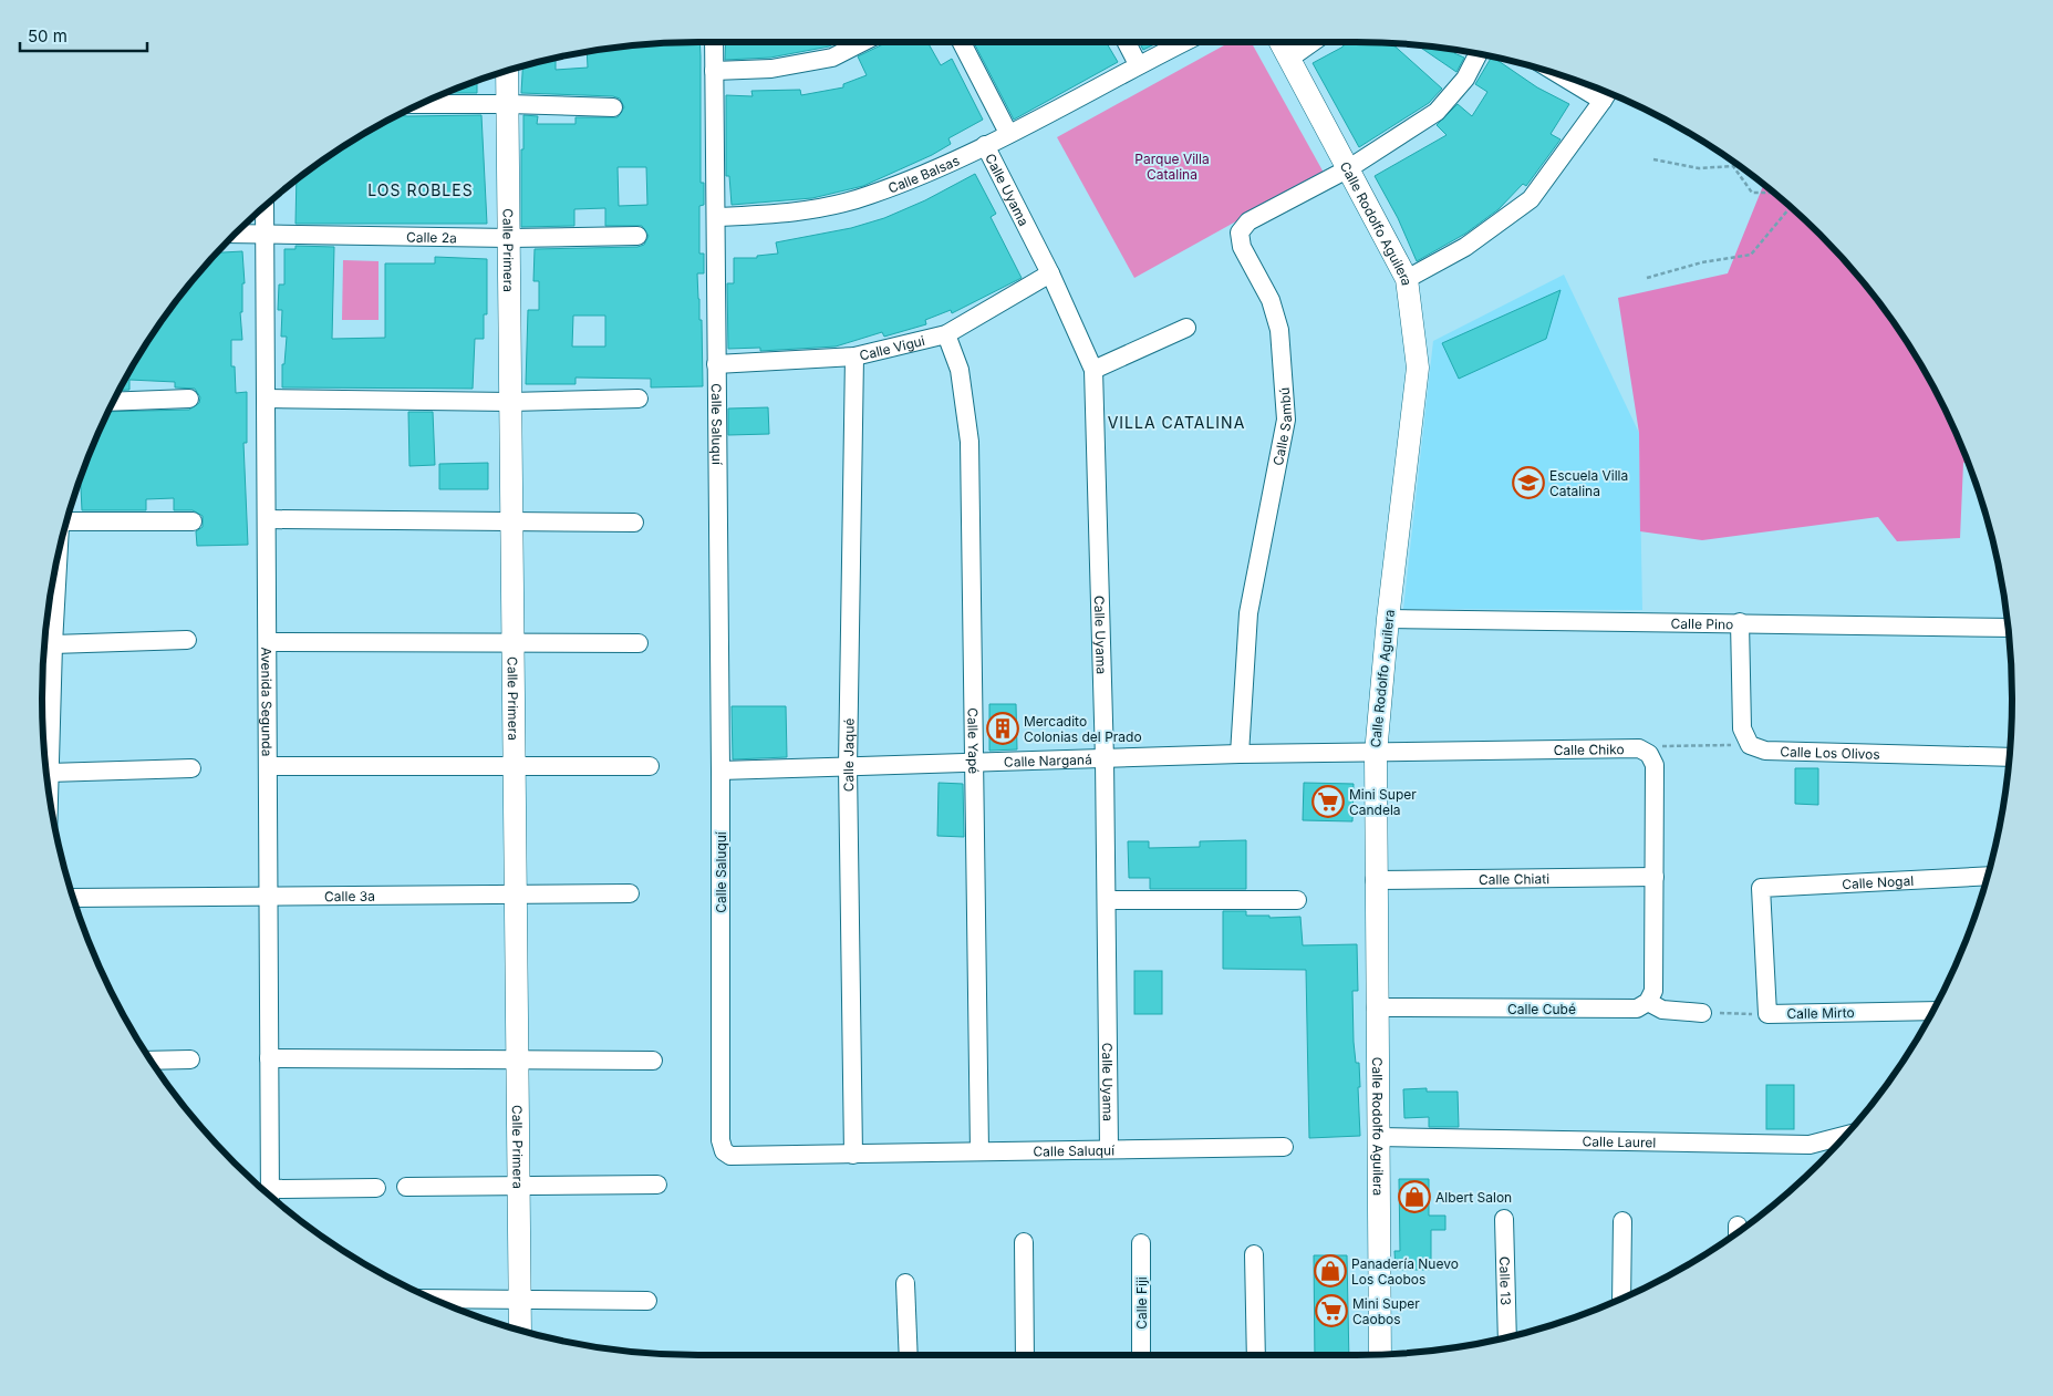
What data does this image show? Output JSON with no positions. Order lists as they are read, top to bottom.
{
  "streets": {
    "street": [
      "Calle Balsas",
      "Calle Uyama",
      "Calle Rodolfo Aguilera",
      "Calle 2a",
      "Calle Primera",
      "Calle Vigui",
      "Calle Saluquí",
      "Calle Sambú",
      "Calle Pino",
      "Avenida Segunda",
      "Calle Yapé",
      "Calle Chiko",
      "Calle Los Olivos",
      "Calle Jaqué",
      "Calle Narganá",
      "Calle Chiati",
      "Calle Nogal",
      "Calle 3a",
      "Calle Cubé",
      "Calle Mirto",
      "Calle Laurel",
      "Calle 13",
      "Calle Fiji"
    ]
  },
  "crossings": [
    ["Calle Balsas", "Calle Uyama"],
    ["Calle Balsas", "Calle Saluquí"],
    ["Calle Uyama", "Calle Vigui"],
    ["Calle Uyama", "Calle Saluquí"],
    ["Calle Uyama", "Calle Narganá"],
    ["Calle Rodolfo Aguilera", "Calle Sambú"],
    ["Calle Rodolfo Aguilera", "Calle Pino"],
    ["Calle Rodolfo Aguilera", "Calle Chiko"],
    ["Calle Rodolfo Aguilera", "Calle Narganá"],
    ["Calle Rodolfo Aguilera", "Calle Chiati"],
    ["Calle Rodolfo Aguilera", "Calle Cubé"],
    ["Calle Rodolfo Aguilera", "Calle Laurel"],
    ["Calle 2a", "Calle Primera"],
    ["Calle 2a", "Avenida Segunda"],
    ["Calle Primera", "Calle 3a"],
    ["Calle Vigui", "Calle Saluquí"],
    ["Calle Vigui", "Calle Yapé"],
    ["Calle Vigui", "Calle Jaqué"],
    ["Calle Saluquí", "Calle Yapé"],
    ["Calle Saluquí", "Calle Jaqué"],
    ["Calle Saluquí", "Calle Narganá"],
    ["Calle Sambú", "Calle Narganá"],
    ["Avenida Segunda", "Calle 3a"],
    ["Calle Yapé", "Calle Narganá"],
    ["Calle Chiko", "Calle Narganá"],
    ["Calle Jaqué", "Calle Narganá"],
    ["Calle Nogal", "Calle Mirto"]
  ],
  "districts": ["LOS ROBLES", "VILLA CATALINA"],
  "parks": ["Parque Villa Catalina"],
  "places": {
    "school or university": ["Escuela Villa Catalina"],
    "building": ["Mercadito Colonias del Prado"],
    "supermarket": ["Mini Super Candela", "Mini Super Caobos"],
    "shop": ["Albert Salon", "Panadería Nuevo Los Caobos"]
  },
  "scale_bar": "50 m"
}
